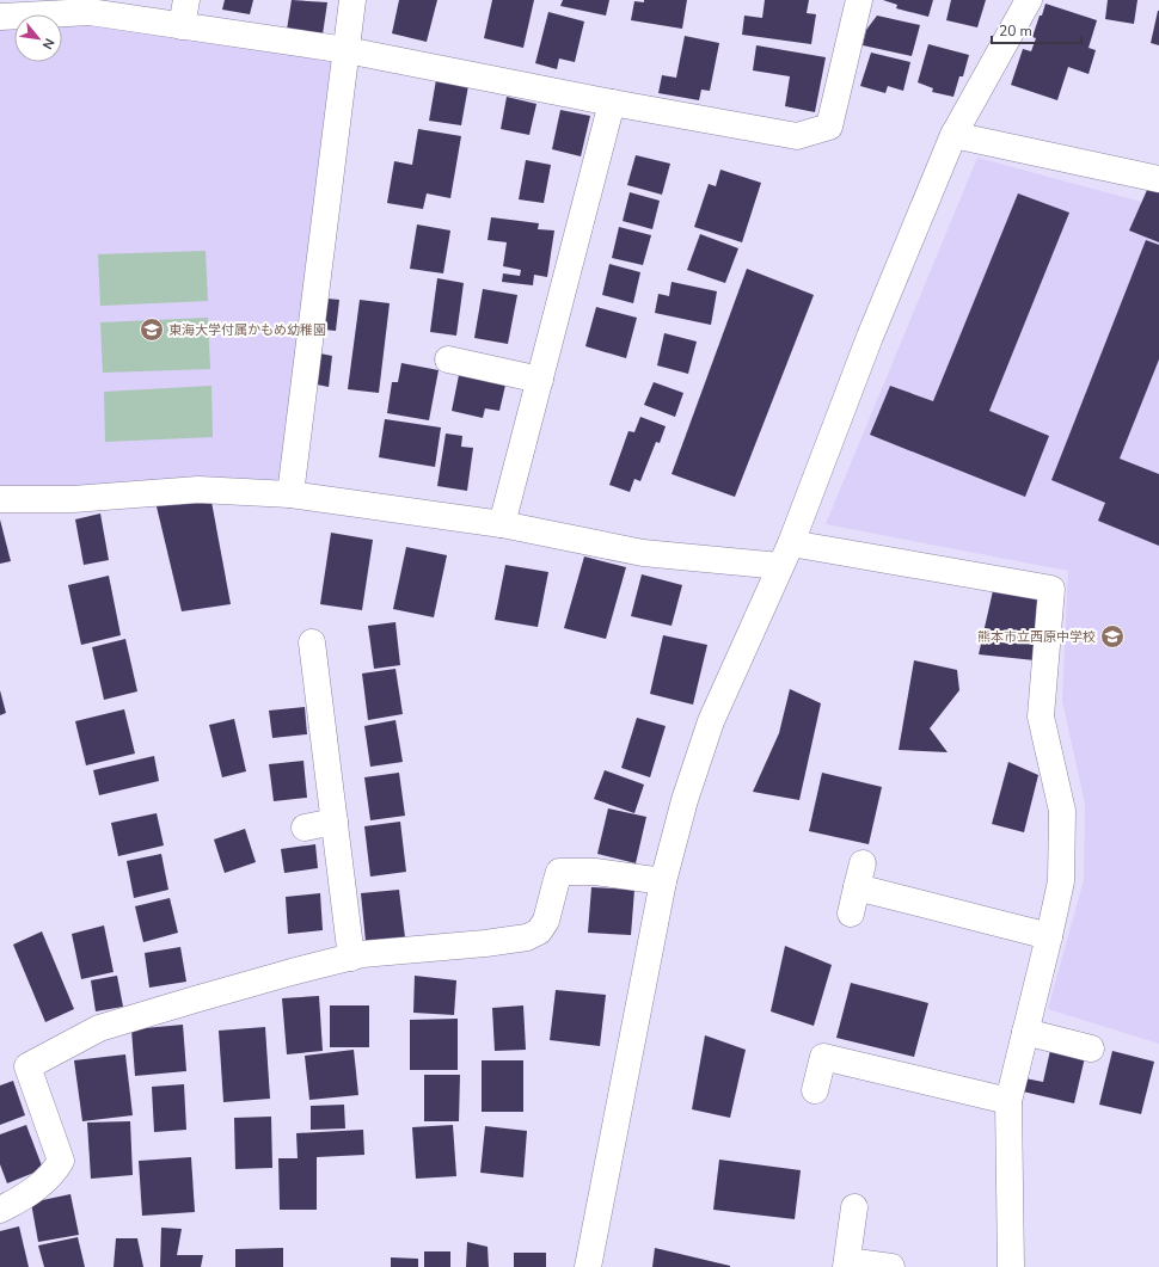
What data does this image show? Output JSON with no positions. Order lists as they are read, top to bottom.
{
  "places": {
    "school or university": ["東海大学付属かもめ幼稚園", "熊本市立西原中学校"]
  },
  "scale_bar": "20 m",
  "north": "bottom right"
}
